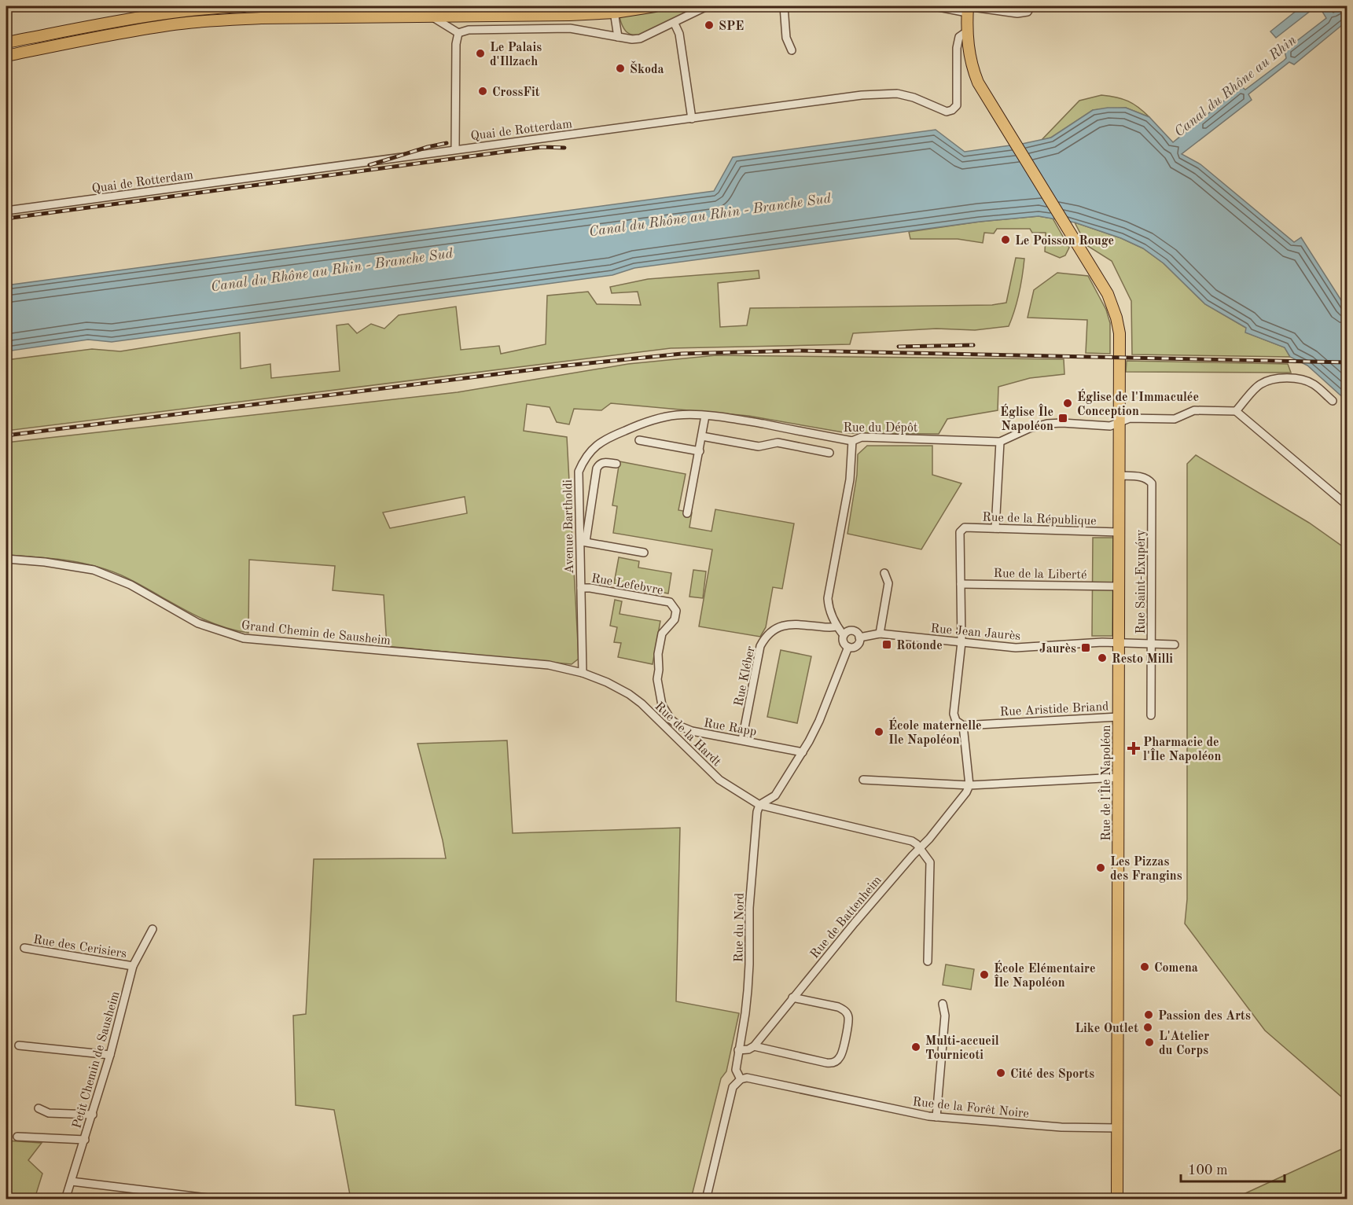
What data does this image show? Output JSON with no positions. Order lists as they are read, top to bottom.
{
  "streets": {
    "main road": ["Rue de l'Île Napoléon"],
    "street": [
      "Quai de Rotterdam",
      "Rue du Dépôt",
      "Rue de la République",
      "Avenue Bartholdi",
      "Rue de la Liberté",
      "Rue Saint-Exupéry",
      "Rue Lefebvre",
      "Rue Jean Jaurès",
      "Grand Chemin de Sausheim",
      "Rue Kléber",
      "Rue Aristide Briand",
      "Rue Rapp",
      "Rue de la Hardt",
      "Rue de Battenheim",
      "Rue du Nord",
      "Rue des Cerisiers",
      "Petit Chemin de Sausheim",
      "Rue de la Forêt Noire"
    ]
  },
  "crossings": [
    ["Quai de Rotterdam", "Rue de l'Île Napoléon"],
    ["Rue du Dépôt", "Avenue Bartholdi"],
    ["Rue de la République", "Rue de la Liberté"],
    ["Rue de la République", "Rue de l'Île Napoléon"],
    ["Avenue Bartholdi", "Rue Lefebvre"],
    ["Avenue Bartholdi", "Grand Chemin de Sausheim"],
    ["Avenue Bartholdi", "Rue de la Hardt"],
    ["Rue de la Liberté", "Rue de l'Île Napoléon"],
    ["Rue Saint-Exupéry", "Rue Jean Jaurès"],
    ["Rue Saint-Exupéry", "Rue de l'Île Napoléon"],
    ["Rue Lefebvre", "Rue Rapp"],
    ["Rue Jean Jaurès", "Rue de l'Île Napoléon"],
    ["Grand Chemin de Sausheim", "Rue de la Hardt"],
    ["Rue Kléber", "Rue Rapp"],
    ["Rue Aristide Briand", "Rue de l'Île Napoléon"],
    ["Rue de la Hardt", "Rue de Battenheim"],
    ["Rue de la Hardt", "Rue du Nord"],
    ["Rue de l'Île Napoléon", "Rue de la Forêt Noire"],
    ["Rue des Cerisiers", "Petit Chemin de Sausheim"]
  ],
  "water": ["Canal du Rhône au Rhin", "Canal du Rhône au Rhin - Branche Sud"],
  "places": {
    "other": [
      "SPE",
      "Le Palais d'Illzach",
      "Škoda",
      "CrossFit",
      "Le Poisson Rouge",
      "Église de l'Immaculée Conception",
      "Resto Milli",
      "École maternelle Ile Napoléon",
      "Les Pizzas des Frangins",
      "Comena",
      "École Elémentaire Île Napoléon",
      "Passion des Arts",
      "Like Outlet",
      "L'Atelier du Corps",
      "Multi-accueil Tournicoti",
      "Cité des Sports"
    ],
    "transit": ["Église Île Napoléon", "Rotonde", "Jaurès"],
    "health": ["Pharmacie de l'Île Napoléon"]
  },
  "scale_bar": "100 m"
}
